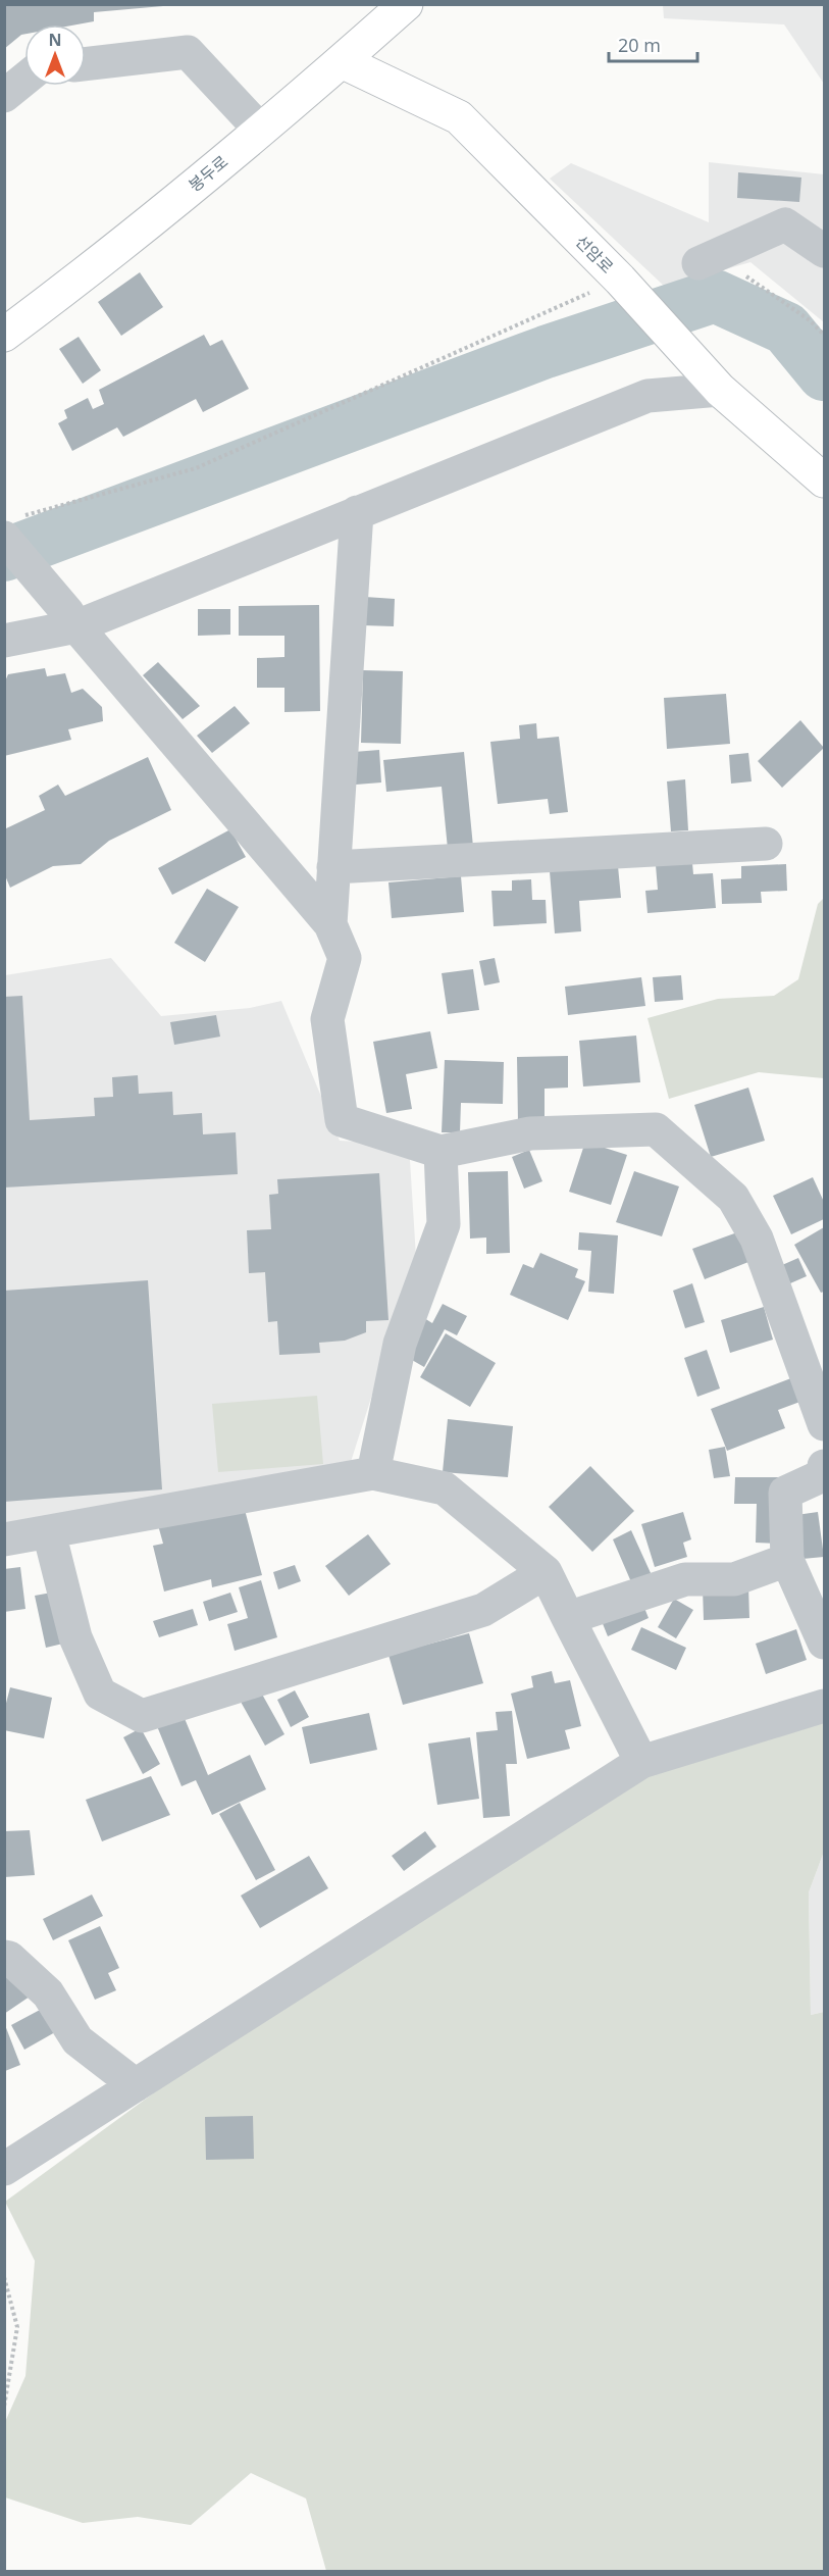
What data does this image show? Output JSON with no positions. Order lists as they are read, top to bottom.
{
  "streets": {
    "main road": ["봉두로", "선암로"]
  },
  "crossings": [
    ["봉두로", "선암로"]
  ],
  "scale_bar": "20 m",
  "north": "top"
}
